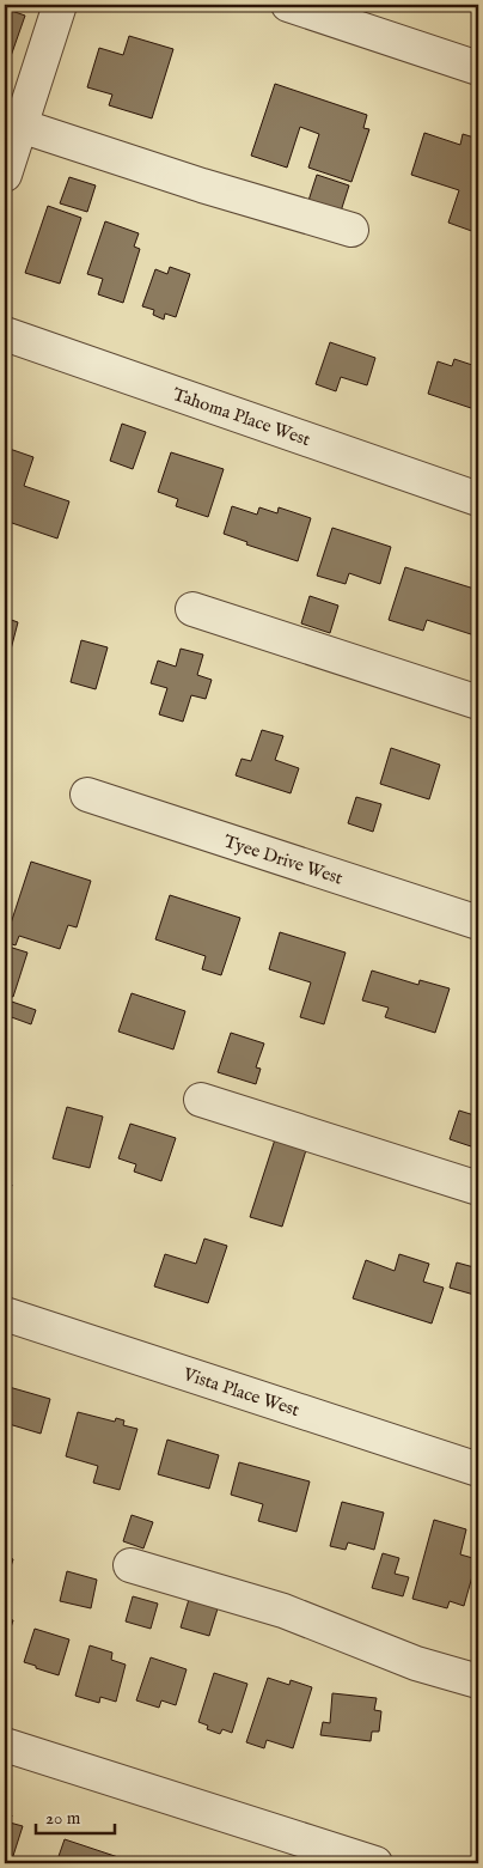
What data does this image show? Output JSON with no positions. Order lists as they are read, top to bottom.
{
  "streets": {
    "street": ["Tahoma Place West", "Tyee Drive West", "Vista Place West"]
  },
  "scale_bar": "20 m"
}
